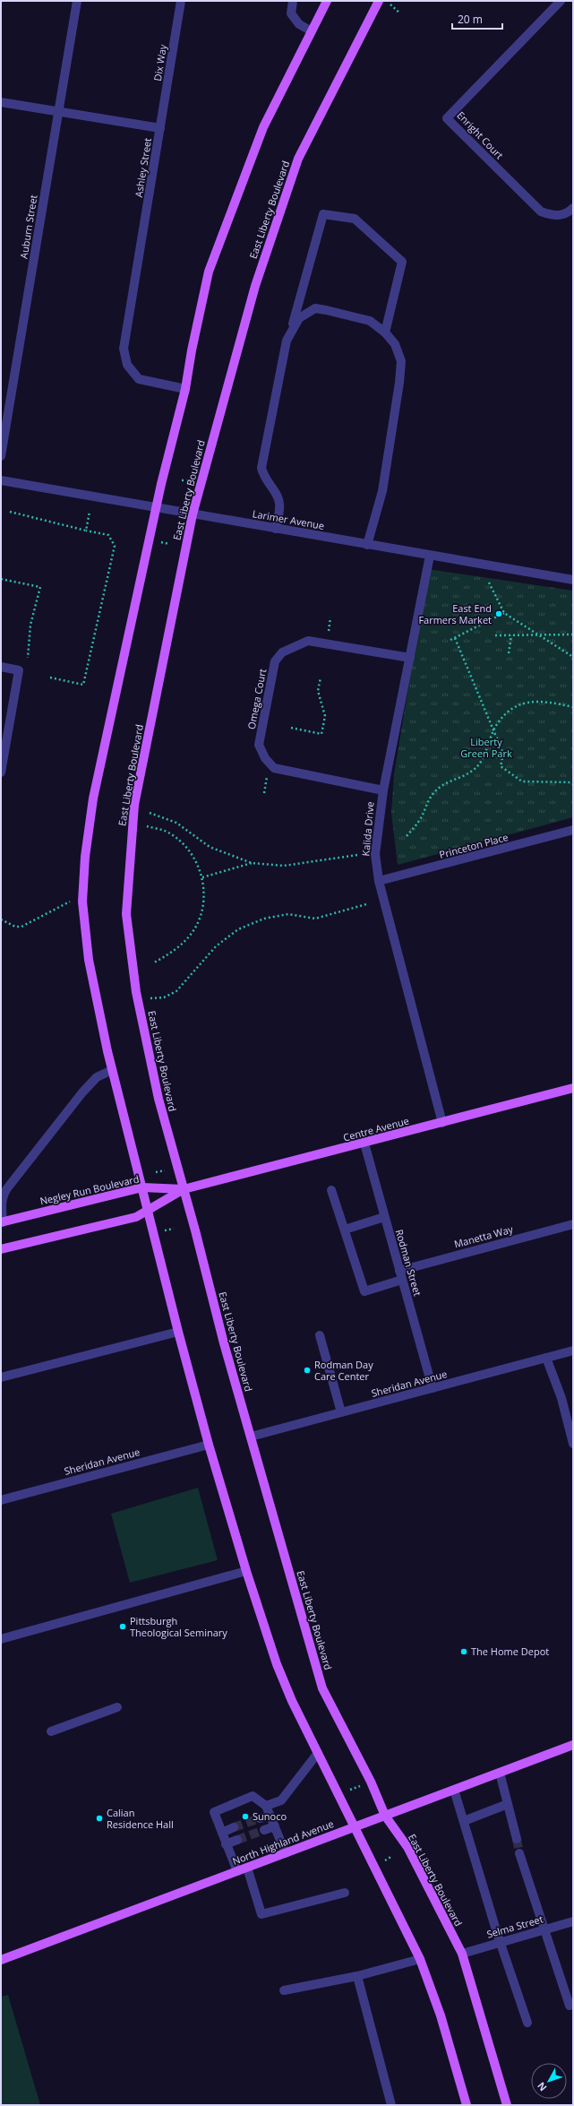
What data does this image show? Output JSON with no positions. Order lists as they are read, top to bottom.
{
  "streets": {
    "main road": [
      "East Liberty Boulevard",
      "Centre Avenue",
      "Negley Run Boulevard",
      "North Highland Avenue"
    ],
    "street": [
      "Dix Way",
      "Enright Court",
      "Ashley Street",
      "Auburn Street",
      "Larimer Avenue",
      "Omega Court",
      "Kalida Drive",
      "Princeton Place",
      "Manetta Way",
      "Rodman Street",
      "Sheridan Avenue",
      "Selma Street"
    ]
  },
  "crossings": [
    ["Dix Way", "Ashley Street"],
    ["Ashley Street", "Auburn Street"],
    ["East Liberty Boulevard", "Larimer Avenue"],
    ["East Liberty Boulevard", "Centre Avenue"],
    ["East Liberty Boulevard", "Negley Run Boulevard"],
    ["East Liberty Boulevard", "Sheridan Avenue"],
    ["East Liberty Boulevard", "North Highland Avenue"],
    ["East Liberty Boulevard", "Selma Street"],
    ["Larimer Avenue", "Kalida Drive"],
    ["Omega Court", "Kalida Drive"],
    ["Kalida Drive", "Princeton Place"],
    ["Kalida Drive", "Centre Avenue"],
    ["Centre Avenue", "Negley Run Boulevard"],
    ["Centre Avenue", "Rodman Street"],
    ["Manetta Way", "Rodman Street"],
    ["Rodman Street", "Sheridan Avenue"]
  ],
  "parks": ["Liberty Green Park"],
  "places": [
    "East End Farmers Market",
    "Rodman Day Care Center",
    "Pittsburgh Theological Seminary",
    "The Home Depot",
    "Sunoco",
    "Calian Residence Hall"
  ],
  "scale_bar": "20 m",
  "north": "bottom left"
}
